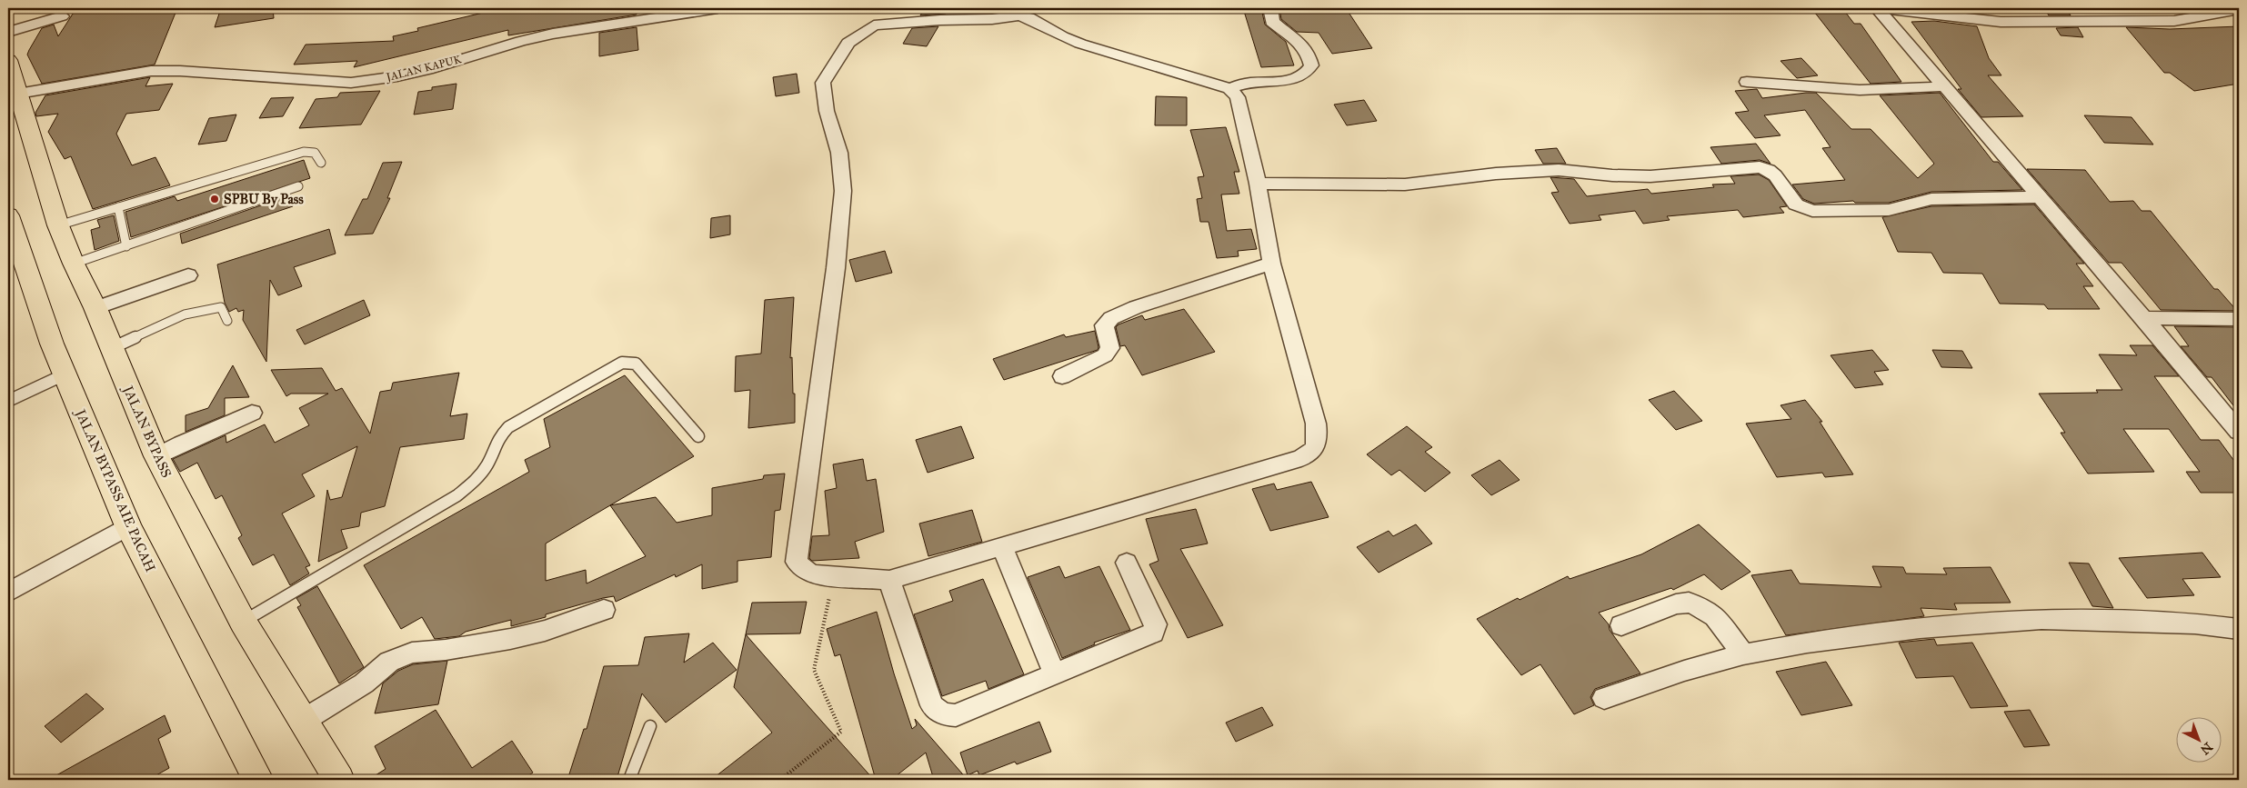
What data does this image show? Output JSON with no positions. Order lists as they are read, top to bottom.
{
  "streets": {
    "highway": ["JALAN BYPASS", "JALAN BYPASS AIE PACAH"],
    "street": ["JALAN KAPUK"]
  },
  "crossings": [
    ["JALAN KAPUK", "JALAN BYPASS"]
  ],
  "places": ["SPBU By Pass"],
  "north": "bottom right"
}
